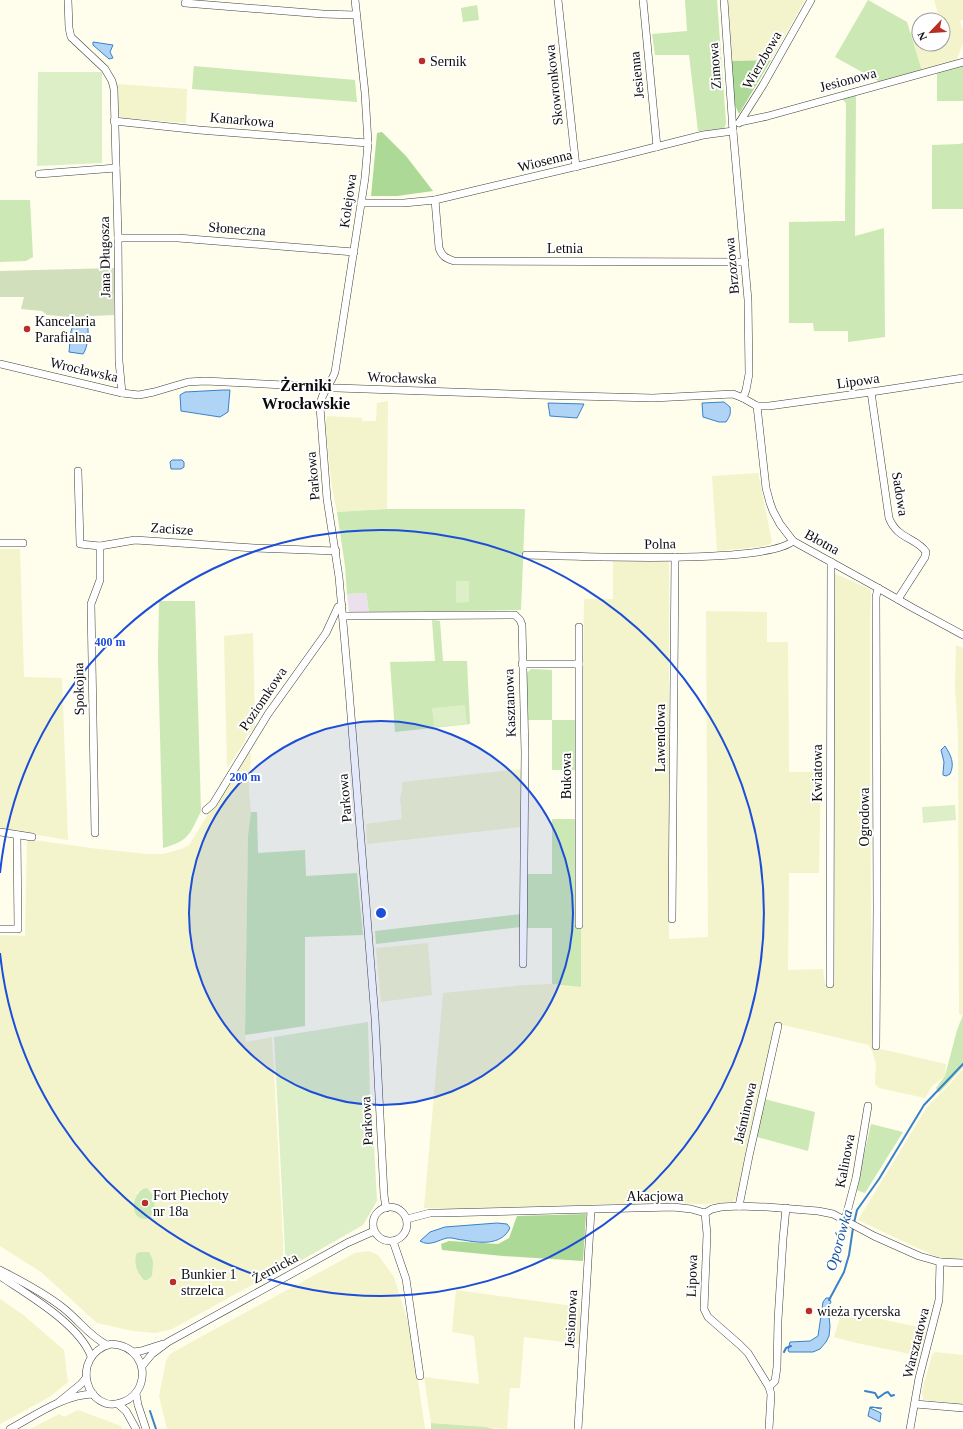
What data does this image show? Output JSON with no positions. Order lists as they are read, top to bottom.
{
  "streets": {
    "street": [
      "Wierzbowa",
      "Zimowa",
      "Jesienna",
      "Jesionowa",
      "Skowronkowa",
      "Kanarkowa",
      "Wiosenna",
      "Kolejowa",
      "Słoneczna",
      "Letnia",
      "Jana Długosza",
      "Brzozowa",
      "Wrocławska",
      "Lipowa",
      "Parkowa",
      "Sadowa",
      "Zacisze",
      "Błotna",
      "Polna",
      "Spokojna",
      "Poziomkowa",
      "Kasztanowa",
      "Lawendowa",
      "Kwiatowa",
      "Bukowa",
      "Ogrodowa",
      "Jaśminowa",
      "Kalinowa",
      "Akacjowa",
      "Żernicka",
      "Warsztatowa"
    ]
  },
  "crossings": [
    ["Wierzbowa", "Zimowa"],
    ["Wierzbowa", "Jesionowa"],
    ["Wierzbowa", "Wiosenna"],
    ["Wierzbowa", "Brzozowa"],
    ["Zimowa", "Wiosenna"],
    ["Zimowa", "Brzozowa"],
    ["Jesienna", "Wiosenna"],
    ["Jesionowa", "Akacjowa"],
    ["Skowronkowa", "Wiosenna"],
    ["Kanarkowa", "Kolejowa"],
    ["Kanarkowa", "Jana Długosza"],
    ["Wiosenna", "Kolejowa"],
    ["Wiosenna", "Letnia"],
    ["Wiosenna", "Brzozowa"],
    ["Kolejowa", "Słoneczna"],
    ["Kolejowa", "Wrocławska"],
    ["Kolejowa", "Parkowa"],
    ["Słoneczna", "Jana Długosza"],
    ["Letnia", "Brzozowa"],
    ["Jana Długosza", "Wrocławska"],
    ["Brzozowa", "Wrocławska"],
    ["Wrocławska", "Lipowa"],
    ["Wrocławska", "Parkowa"],
    ["Wrocławska", "Błotna"],
    ["Lipowa", "Sadowa"],
    ["Lipowa", "Błotna"],
    ["Lipowa", "Akacjowa"],
    ["Parkowa", "Zacisze"],
    ["Parkowa", "Poziomkowa"],
    ["Parkowa", "Kasztanowa"],
    ["Parkowa", "Akacjowa"],
    ["Parkowa", "Żernicka"],
    ["Sadowa", "Błotna"],
    ["Zacisze", "Spokojna"],
    ["Błotna", "Polna"],
    ["Błotna", "Kwiatowa"],
    ["Błotna", "Ogrodowa"],
    ["Polna", "Lawendowa"],
    ["Akacjowa", "Żernicka"]
  ],
  "districts": ["Żerniki Wrocławskie"],
  "water": ["Oporówka"],
  "places": [
    "Sernik",
    "Kancelaria Parafialna",
    "Fort Piechoty nr 18a",
    "Bunkier 1 strzelca",
    "wieża rycerska"
  ],
  "north": "bottom left",
  "rings": ["400 m", "200 m"]
}
